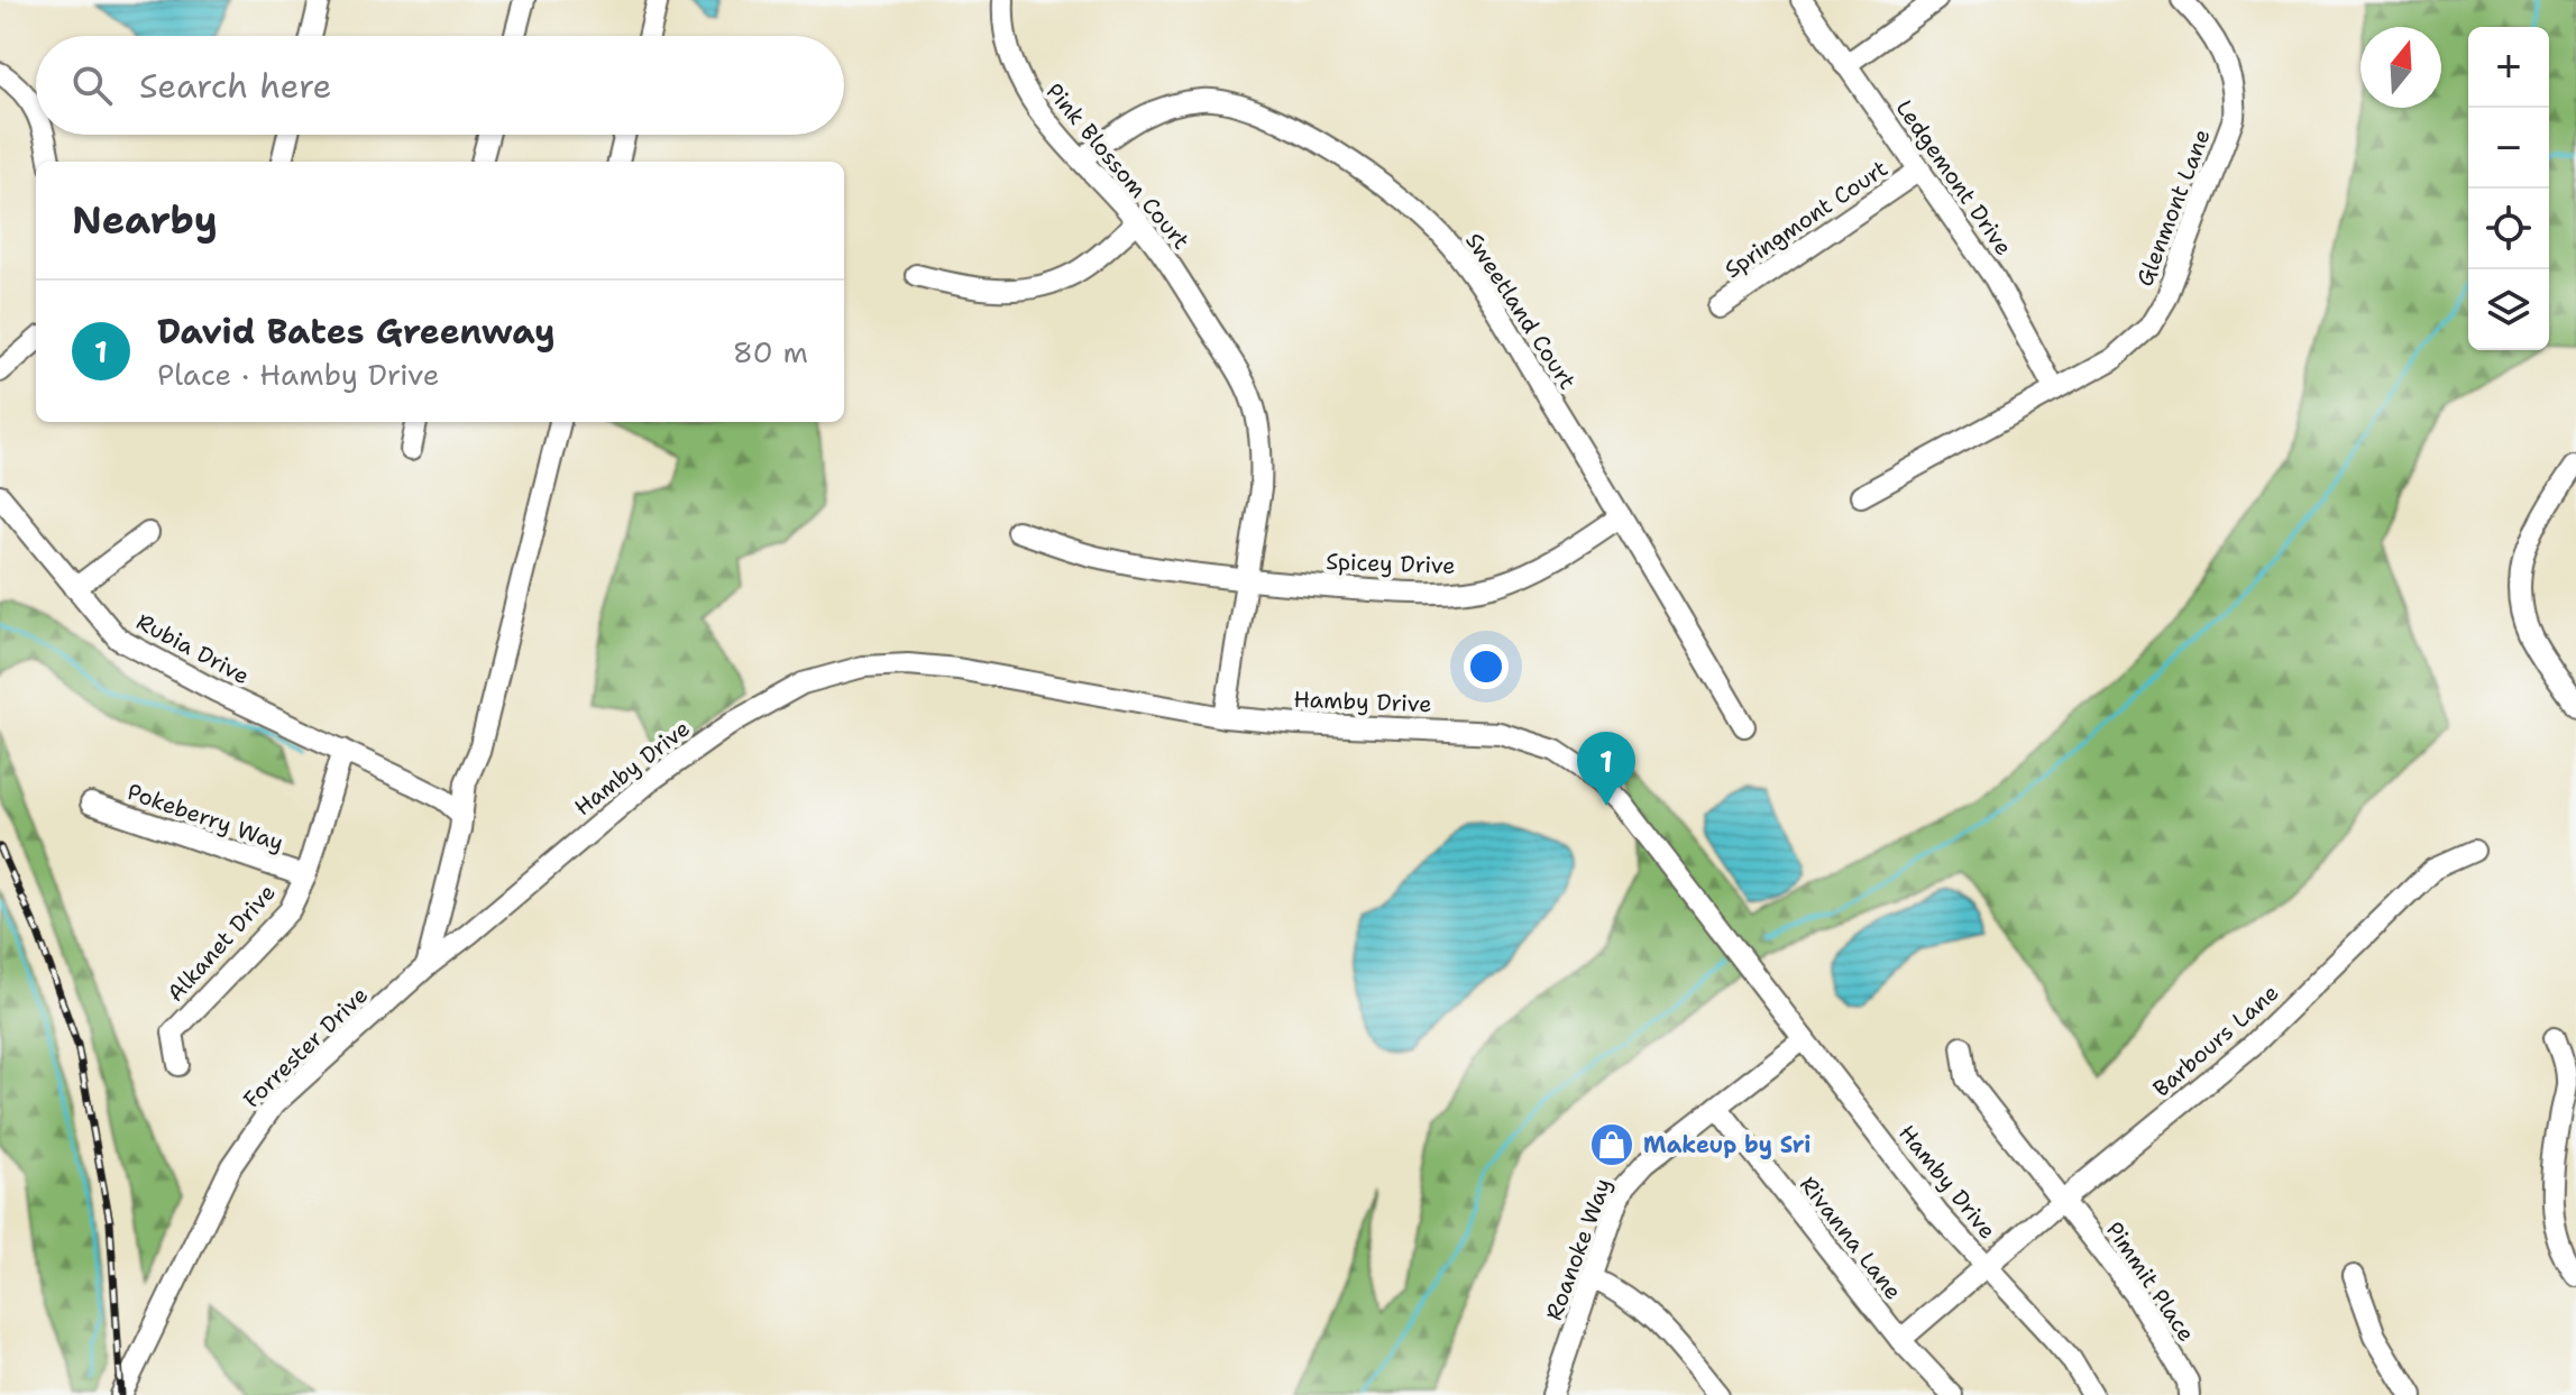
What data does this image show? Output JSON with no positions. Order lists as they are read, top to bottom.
{
  "streets": {
    "street": [
      "Pink Blossom Court",
      "Ledgemont Drive",
      "Glenmont Lane",
      "Springmont Court",
      "Sweetland Court",
      "Spicey Drive",
      "Rubia Drive",
      "Hamby Drive",
      "Pokeberry Way",
      "Alkanet Drive",
      "Barbours Lane",
      "Forrester Drive",
      "Rivanna Lane",
      "Roanoke Way",
      "Pimmit Place"
    ]
  },
  "crossings": [
    ["Pink Blossom Court", "Sweetland Court"],
    ["Pink Blossom Court", "Spicey Drive"],
    ["Pink Blossom Court", "Hamby Drive"],
    ["Ledgemont Drive", "Glenmont Lane"],
    ["Ledgemont Drive", "Springmont Court"],
    ["Sweetland Court", "Spicey Drive"],
    ["Rubia Drive", "Alkanet Drive"],
    ["Hamby Drive", "Barbours Lane"],
    ["Hamby Drive", "Forrester Drive"],
    ["Hamby Drive", "Roanoke Way"],
    ["Pokeberry Way", "Alkanet Drive"],
    ["Barbours Lane", "Rivanna Lane"],
    ["Barbours Lane", "Pimmit Place"],
    ["Rivanna Lane", "Roanoke Way"]
  ],
  "places": {
    "shop": ["Makeup by Sri"]
  },
  "north": "top",
  "page": {
    "map_buttons": ["+", "−"],
    "search": "Search here",
    "heading": "Nearby",
    "list": [
      {
        "mark": "1",
        "name": "David Bates Greenway",
        "note": "Place · Hamby Drive",
        "value": "80 m"
      }
    ],
    "pins": "1"
  }
}
